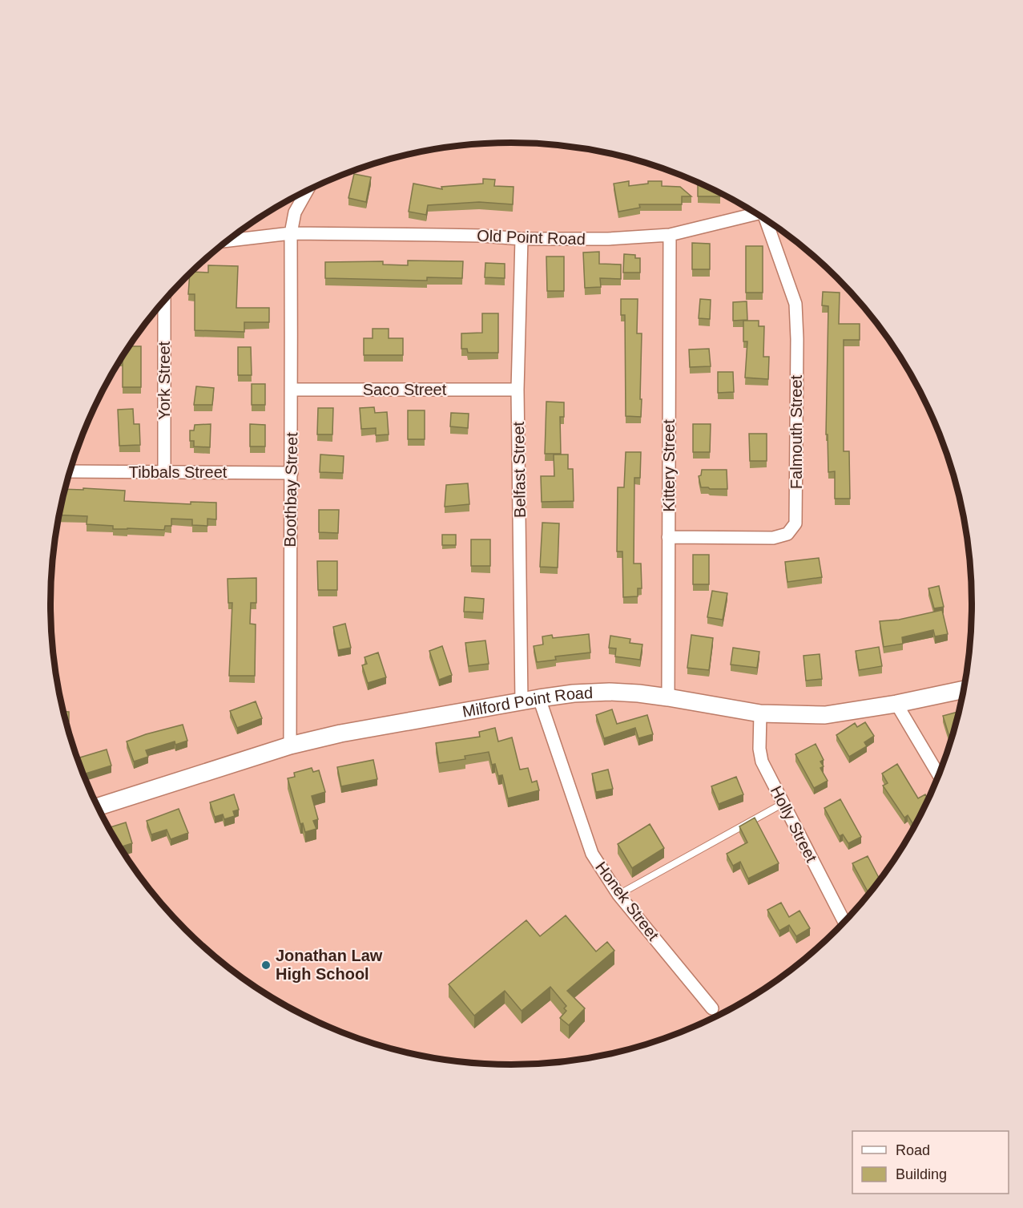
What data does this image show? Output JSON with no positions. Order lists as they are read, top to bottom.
{
  "streets": {
    "main road": ["Milford Point Road"],
    "street": [
      "Old Point Road",
      "York Street",
      "Saco Street",
      "Falmouth Street",
      "Kittery Street",
      "Belfast Street",
      "Tibbals Street",
      "Boothbay Street",
      "Holly Street",
      "Honek Street"
    ]
  },
  "crossings": [
    ["Old Point Road", "Kittery Street"],
    ["Old Point Road", "Belfast Street"],
    ["Old Point Road", "Boothbay Street"],
    ["York Street", "Tibbals Street"],
    ["Saco Street", "Belfast Street"],
    ["Saco Street", "Boothbay Street"],
    ["Falmouth Street", "Kittery Street"],
    ["Kittery Street", "Milford Point Road"],
    ["Belfast Street", "Milford Point Road"],
    ["Tibbals Street", "Boothbay Street"],
    ["Boothbay Street", "Milford Point Road"],
    ["Milford Point Road", "Holly Street"],
    ["Milford Point Road", "Honek Street"]
  ],
  "places": ["Jonathan Law High School"],
  "legend": ["Road", "Building"]
}
